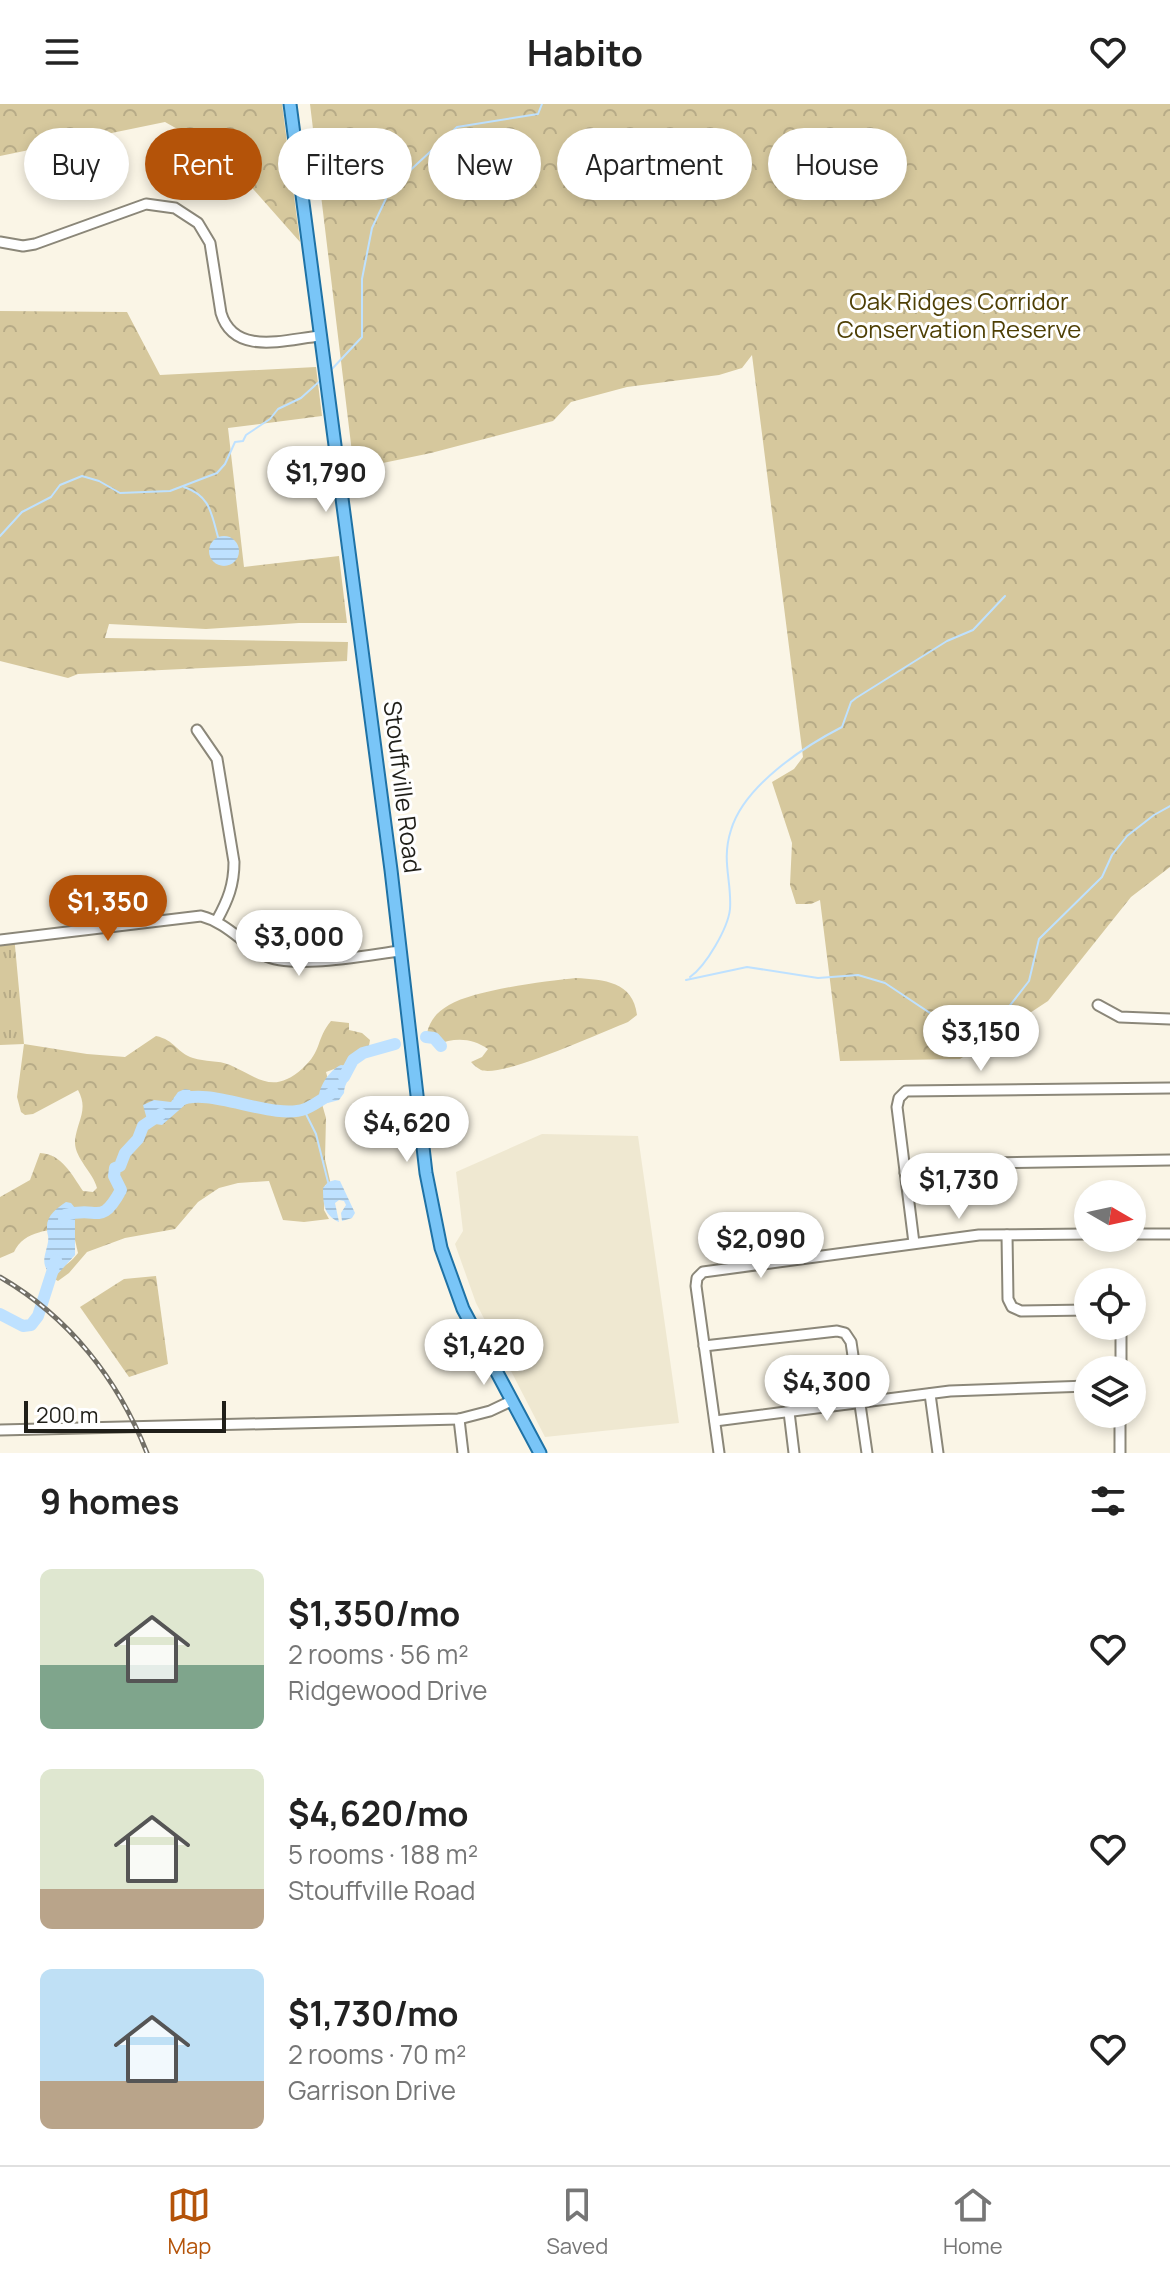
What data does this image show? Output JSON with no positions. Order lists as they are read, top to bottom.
{
  "streets": {
    "main road": ["Stouffville Road"]
  },
  "parks": ["Oak Ridges Corridor Conservation Reserve"],
  "scale_bar": "200 m",
  "north": "right",
  "page": {
    "header": "Habito",
    "chip": [
      "Buy",
      "Rent",
      "Filters",
      "New",
      "Apartment",
      "House"
    ],
    "price": [
      "$1,790",
      "$1,350",
      "$3,000",
      "$3,150",
      "$4,620",
      "$1,730",
      "$2,090",
      "$1,420",
      "$4,300"
    ],
    "scale": "200 m",
    "heading": "9 homes",
    "list": [
      {
        "name": "$1,350/mo",
        "note": "2 rooms · 56 m² · Ridgewood Drive"
      },
      {
        "name": "$4,620/mo",
        "note": "5 rooms · 188 m² · Stouffville Road"
      },
      {
        "name": "$1,730/mo",
        "note": "2 rooms · 70 m² · Garrison Drive"
      }
    ],
    "tabs": ["Map", "Saved", "Home"]
  }
}
